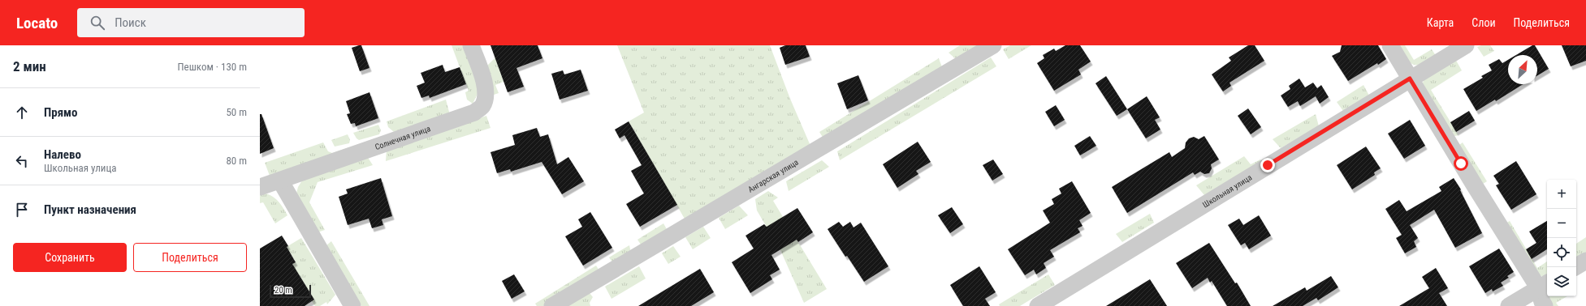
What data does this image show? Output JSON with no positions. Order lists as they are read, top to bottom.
{
  "streets": {
    "street": ["Солнечная улица", "Ангарская улица", "Школьная улица"]
  },
  "scale_bar": "20 m",
  "north": "top right",
  "page": {
    "header": "Locato",
    "search": "Поиск",
    "nav": ["Карта", "Слои", "Поделиться"],
    "heading": ["2 мин", "Пешком · 130 m"],
    "list": [
      ["Прямо", "50 m"],
      ["Налево", "Школьная улица", "80 m"],
      "Пункт назначения"
    ],
    "map_buttons": ["+", "−"],
    "buttons": ["Сохранить", "Поделиться"],
    "scale": "20 m"
  }
}
